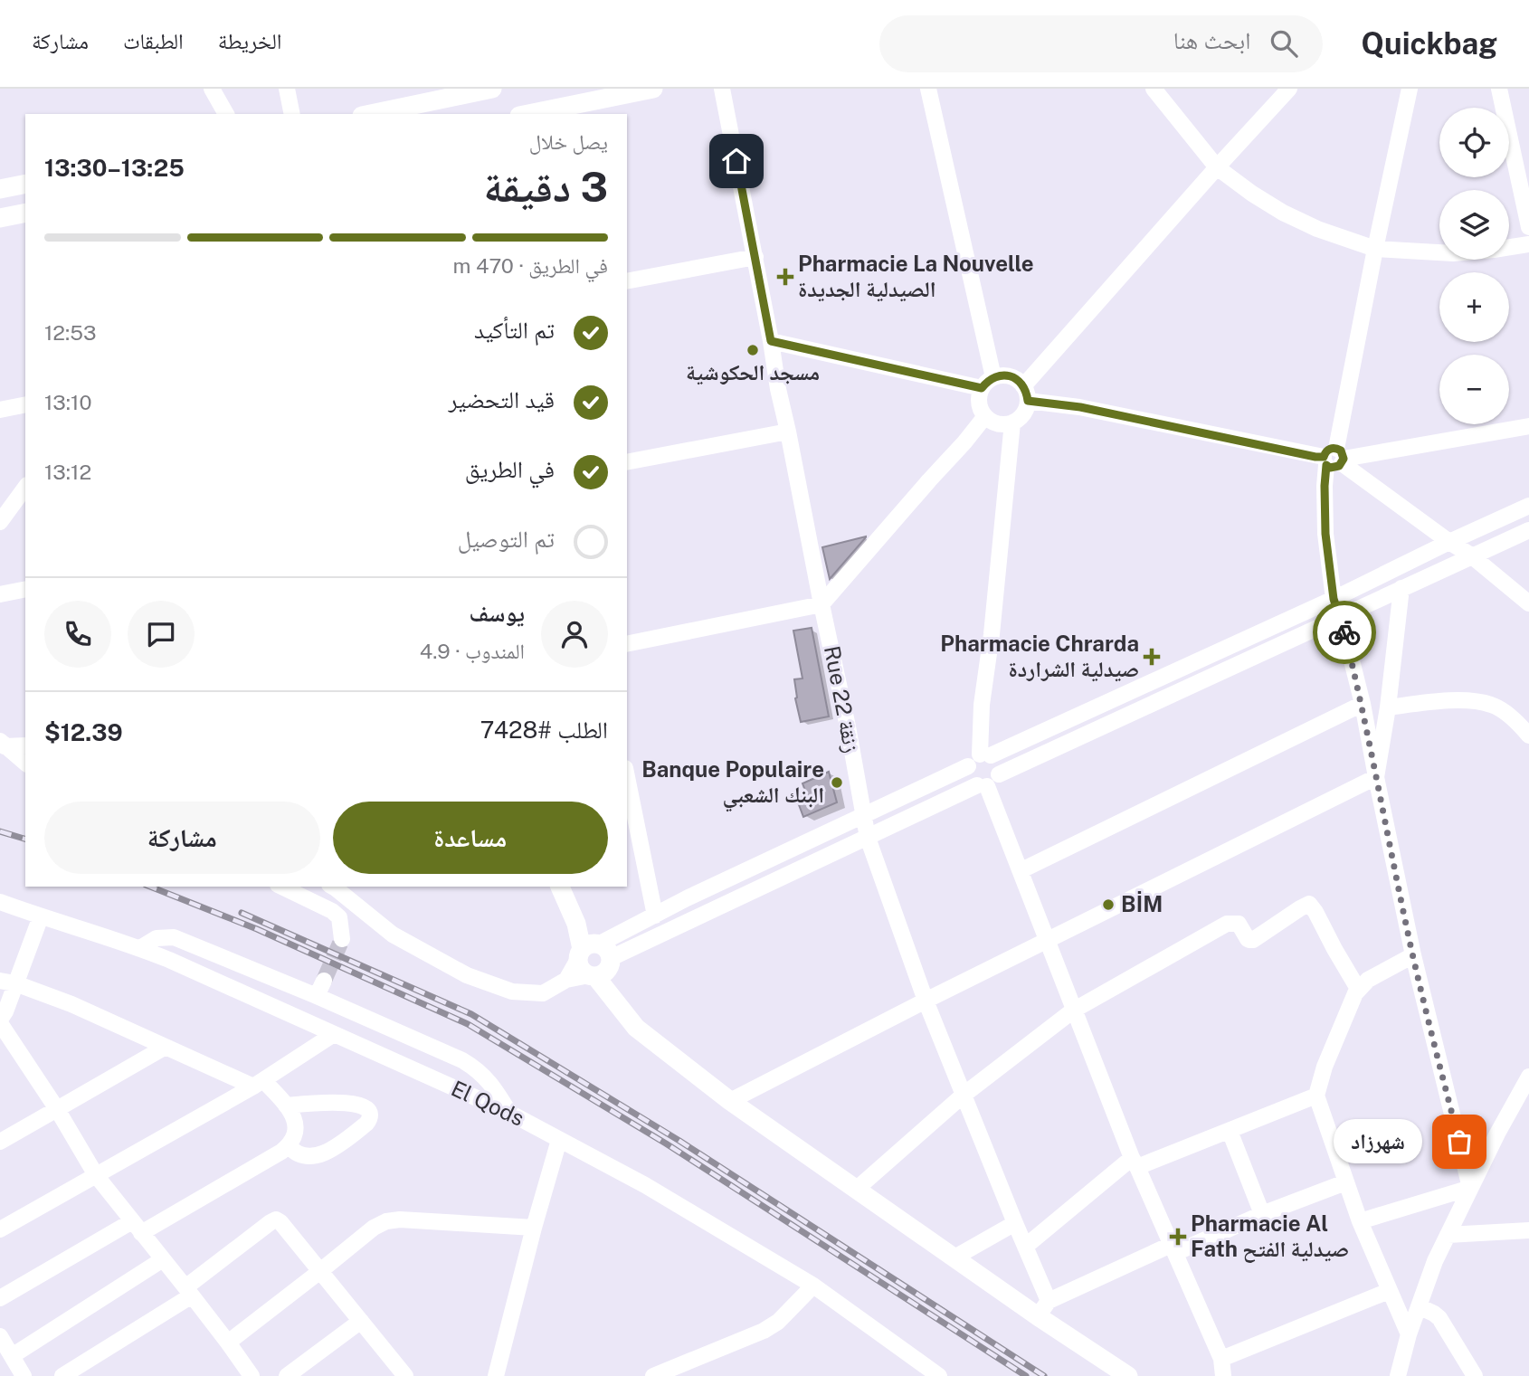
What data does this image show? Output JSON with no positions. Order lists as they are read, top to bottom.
{
  "streets": {
    "street": ["Rue 22 زنقة", "El Qods"]
  },
  "places": {
    "health": ["Pharmacie La Nouvelle الصيدلية الجديدة", "Pharmacie Chrarda صيدلية الشراردة", "Pharmacie Al Fath صيدلية الفتح"],
    "other": [
      "مسجد الحكوشية",
      "Banque Populaire البنك الشعبي",
      "BİM",
      "شهرزاد"
    ]
  },
  "page": {
    "header": "Quickbag",
    "search": "ابحث هنا",
    "nav": ["الخريطة", "الطبقات", "مشاركة"],
    "map_buttons": ["+", "−"],
    "heading": ["3 دقيقة", "يصل خلال", "13:25–13:30"],
    "panel": [
      "يوسف",
      "المندوب · 4.9",
      "الطلب #7428",
      "$12.39"
    ],
    "bar": "في الطريق · 470 m",
    "list": [
      ["تم التأكيد", "12:53"],
      ["قيد التحضير", "13:10"],
      ["في الطريق", "13:12"],
      "تم التوصيل"
    ],
    "buttons": ["مساعدة", "مشاركة"],
    "bubble": "شهرزاد"
  }
}
